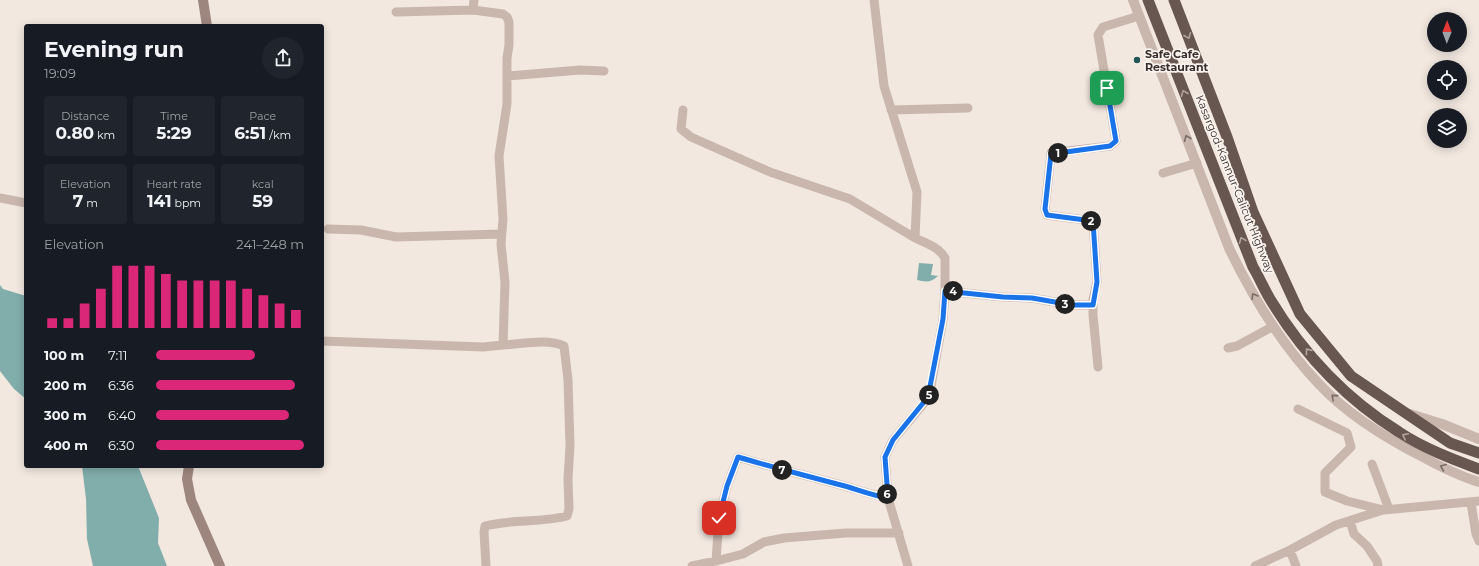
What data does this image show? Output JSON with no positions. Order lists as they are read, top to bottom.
{
  "streets": {
    "highway": ["Kasargod-Kannur-Calicut Highway"]
  },
  "places": ["Safe Cafe Restaurant"],
  "north": "top",
  "page": {
    "heading": ["Evening run", "19:09"],
    "stats": [
      ["Distance", "0.80 km"],
      ["Time", "5:29"],
      ["Pace", "6:51 /km"],
      ["Elevation", "7 m"],
      ["Heart rate", "141 bpm"],
      ["kcal", "59"]
    ],
    "pins": [
      "1",
      "2",
      "4",
      "3",
      "5",
      "7",
      "6"
    ],
    "chart": ["Elevation", "241–248 m"],
    "list": [
      {
        "name": "100 m",
        "note": "7:11"
      },
      {
        "name": "200 m",
        "note": "6:36"
      },
      {
        "name": "300 m",
        "note": "6:40"
      },
      {
        "name": "400 m",
        "note": "6:30"
      }
    ]
  }
}
